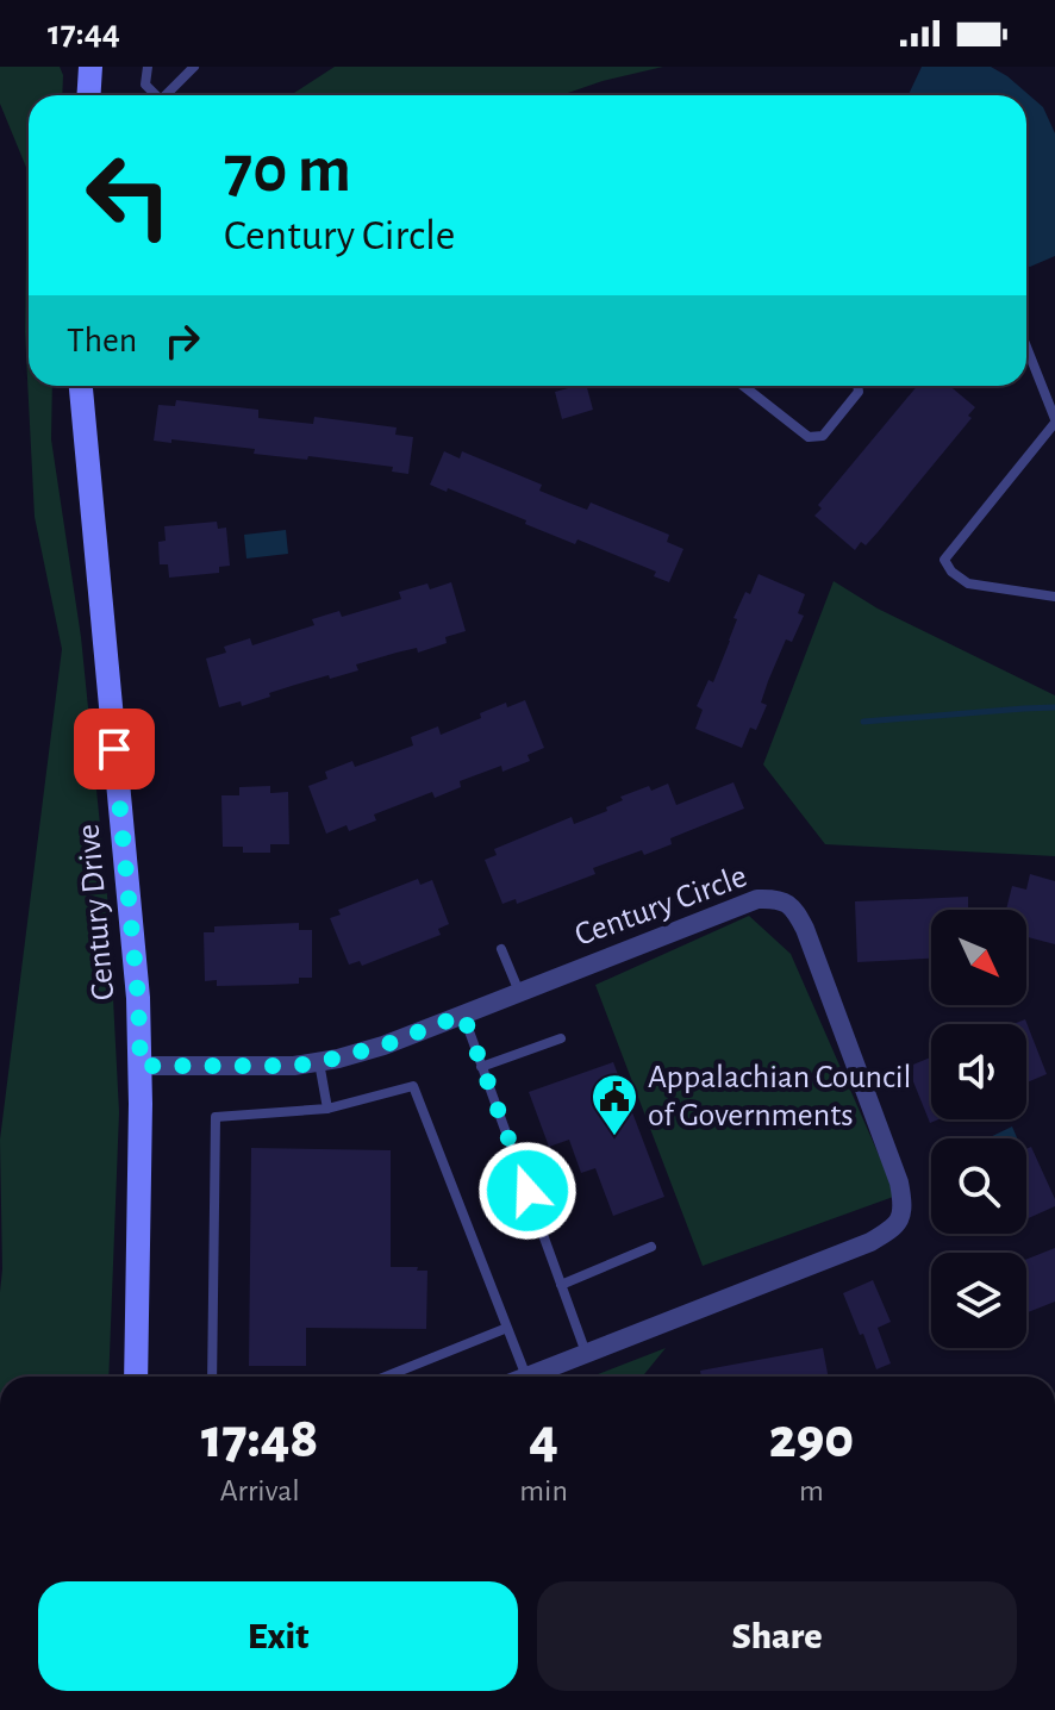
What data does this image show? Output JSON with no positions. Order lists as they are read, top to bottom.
{
  "streets": {
    "street": ["Century Circle", "Century Drive"]
  },
  "crossings": [
    ["Century Circle", "Century Drive"]
  ],
  "places": {
    "public building": ["Appalachian Council of Governments"]
  },
  "north": "bottom right",
  "page": {
    "status": "17:44",
    "turn": ["70 m", "Century Circle"],
    "then": "Then",
    "eta": [
      "17:48",
      "Arrival",
      "4",
      "min",
      "290",
      "m"
    ],
    "buttons": ["Exit", "Share"]
  }
}
